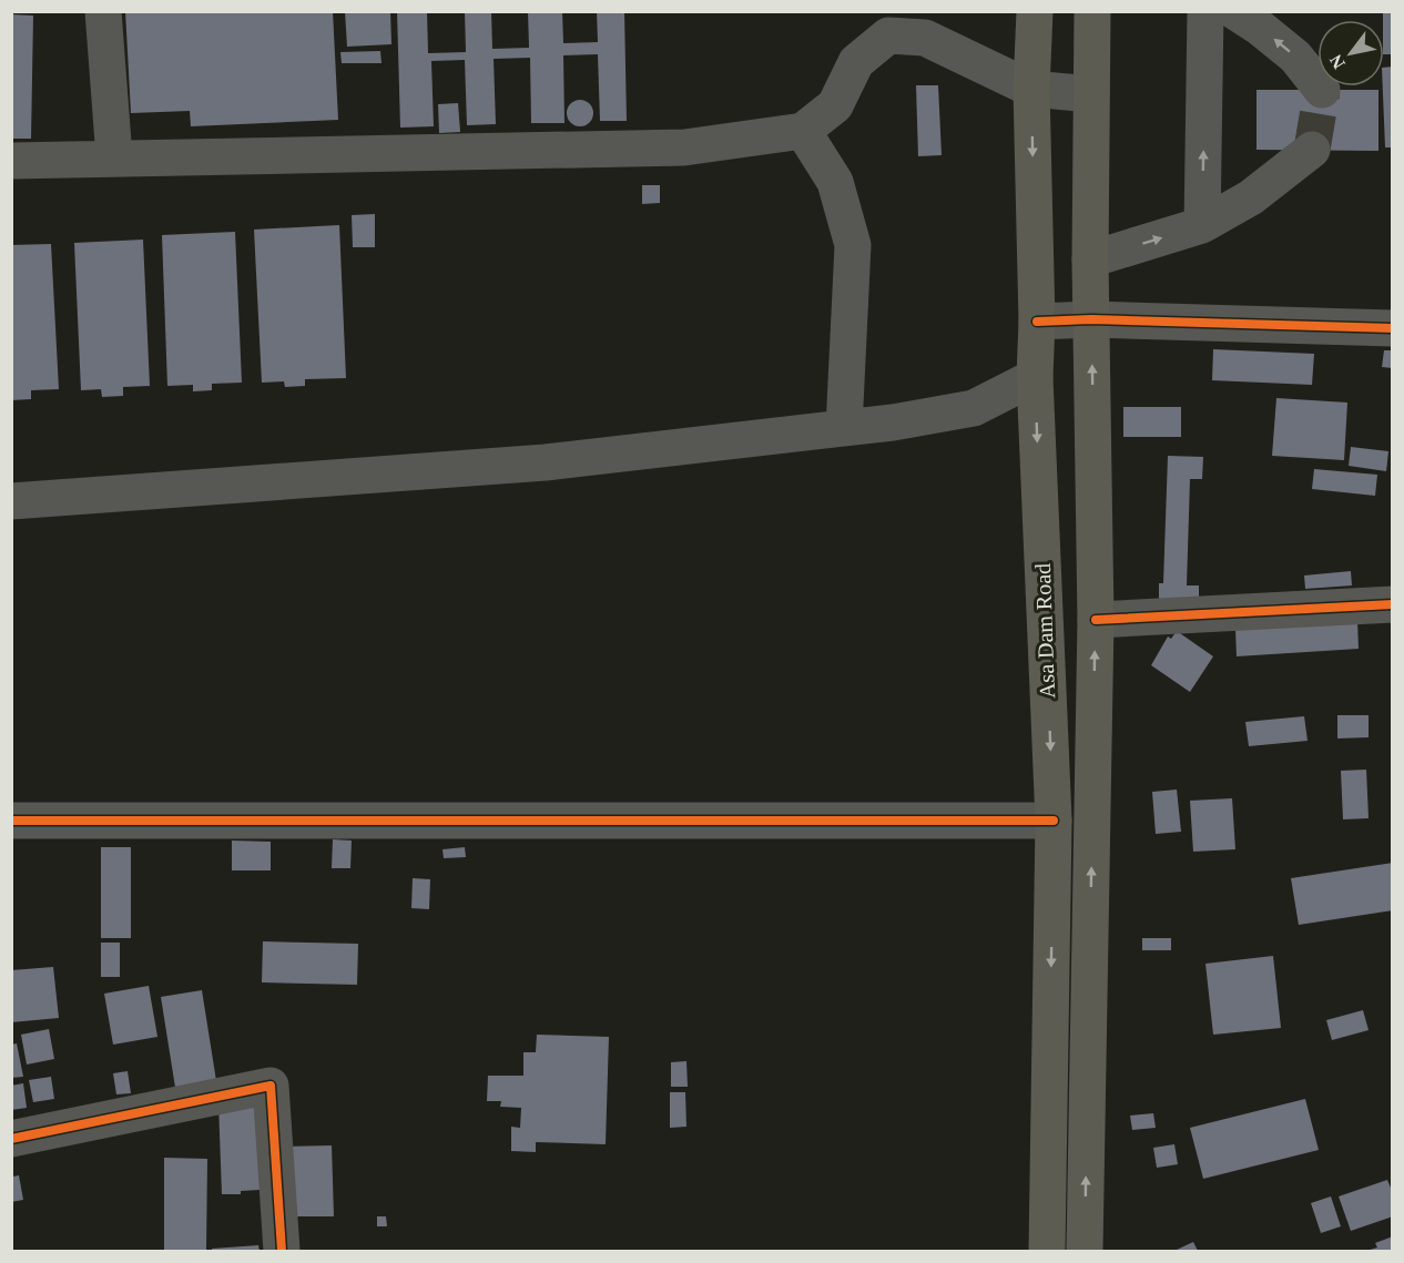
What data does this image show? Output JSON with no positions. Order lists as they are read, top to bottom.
{
  "streets": {
    "main road": ["Asa Dam Road"]
  },
  "north": "bottom left"
}
